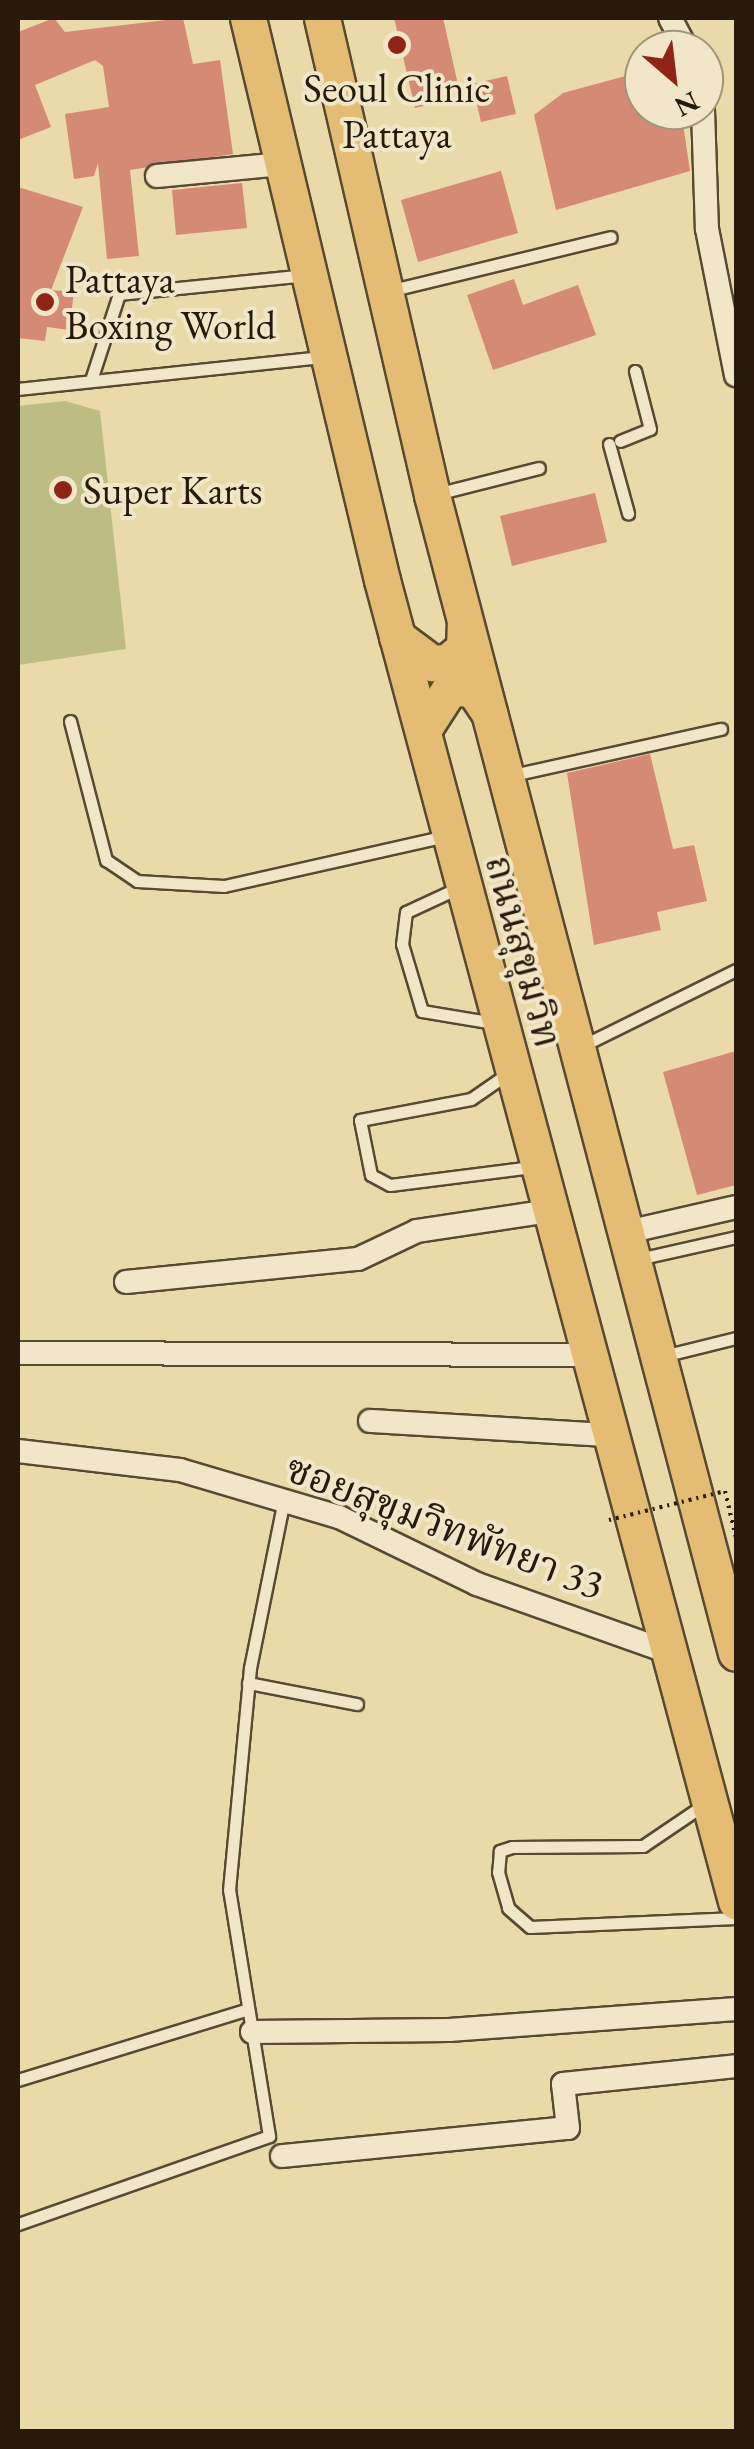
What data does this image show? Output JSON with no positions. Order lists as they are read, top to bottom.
{
  "streets": {
    "highway": ["ถนนสุขุมวิท"],
    "street": ["ซอยสุขุมวิทพัทยา 33"]
  },
  "crossings": [
    ["ถนนสุขุมวิท", "ซอยสุขุมวิทพัทยา 33"]
  ],
  "places": ["Seoul Clinic Pattaya", "Pattaya Boxing World", "Super Karts"],
  "north": "bottom right"
}
